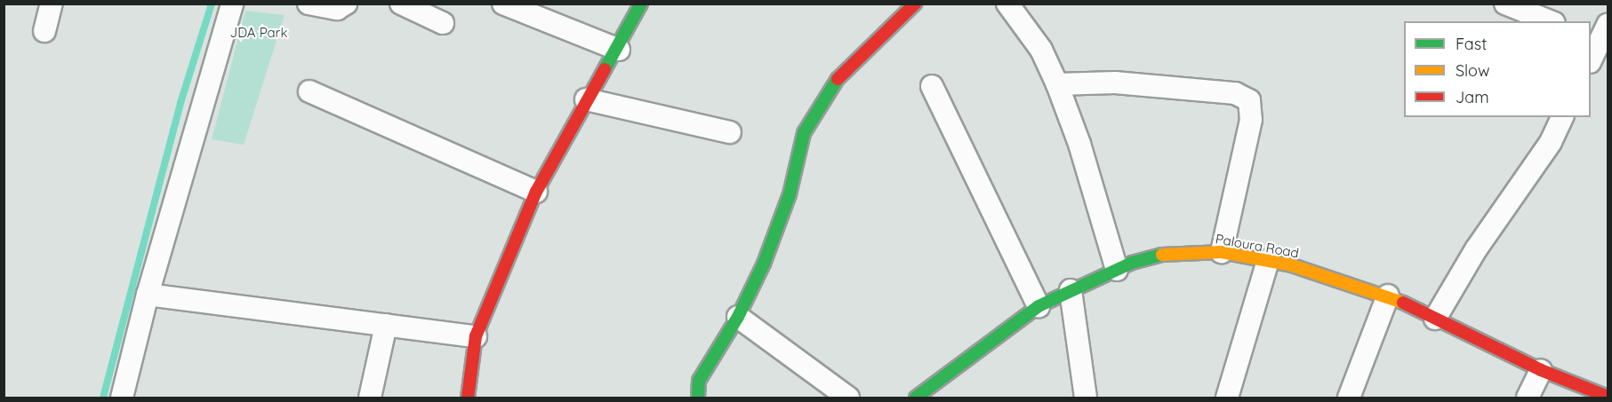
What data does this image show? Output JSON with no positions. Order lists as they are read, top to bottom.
{
  "streets": {
    "street": ["Paloura Road"]
  },
  "parks": ["JDA Park"],
  "legend": ["Fast", "Slow", "Jam"]
}
